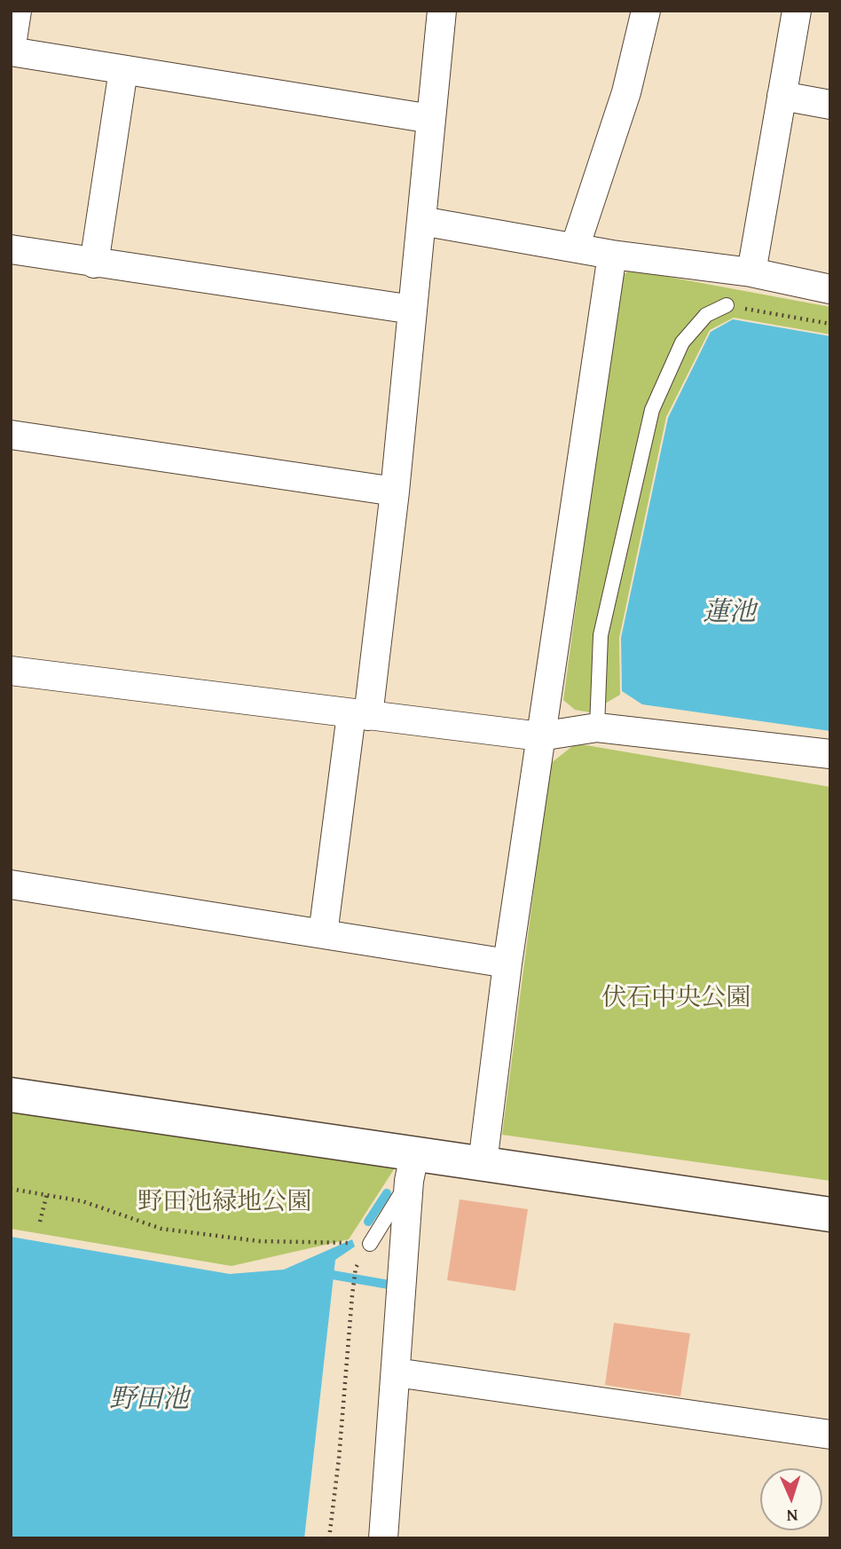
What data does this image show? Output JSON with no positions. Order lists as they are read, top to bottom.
{
  "water": ["蓮池", "野田池"],
  "parks": ["伏石中央公園", "野田池緑地公園"],
  "north": "bottom"
}
